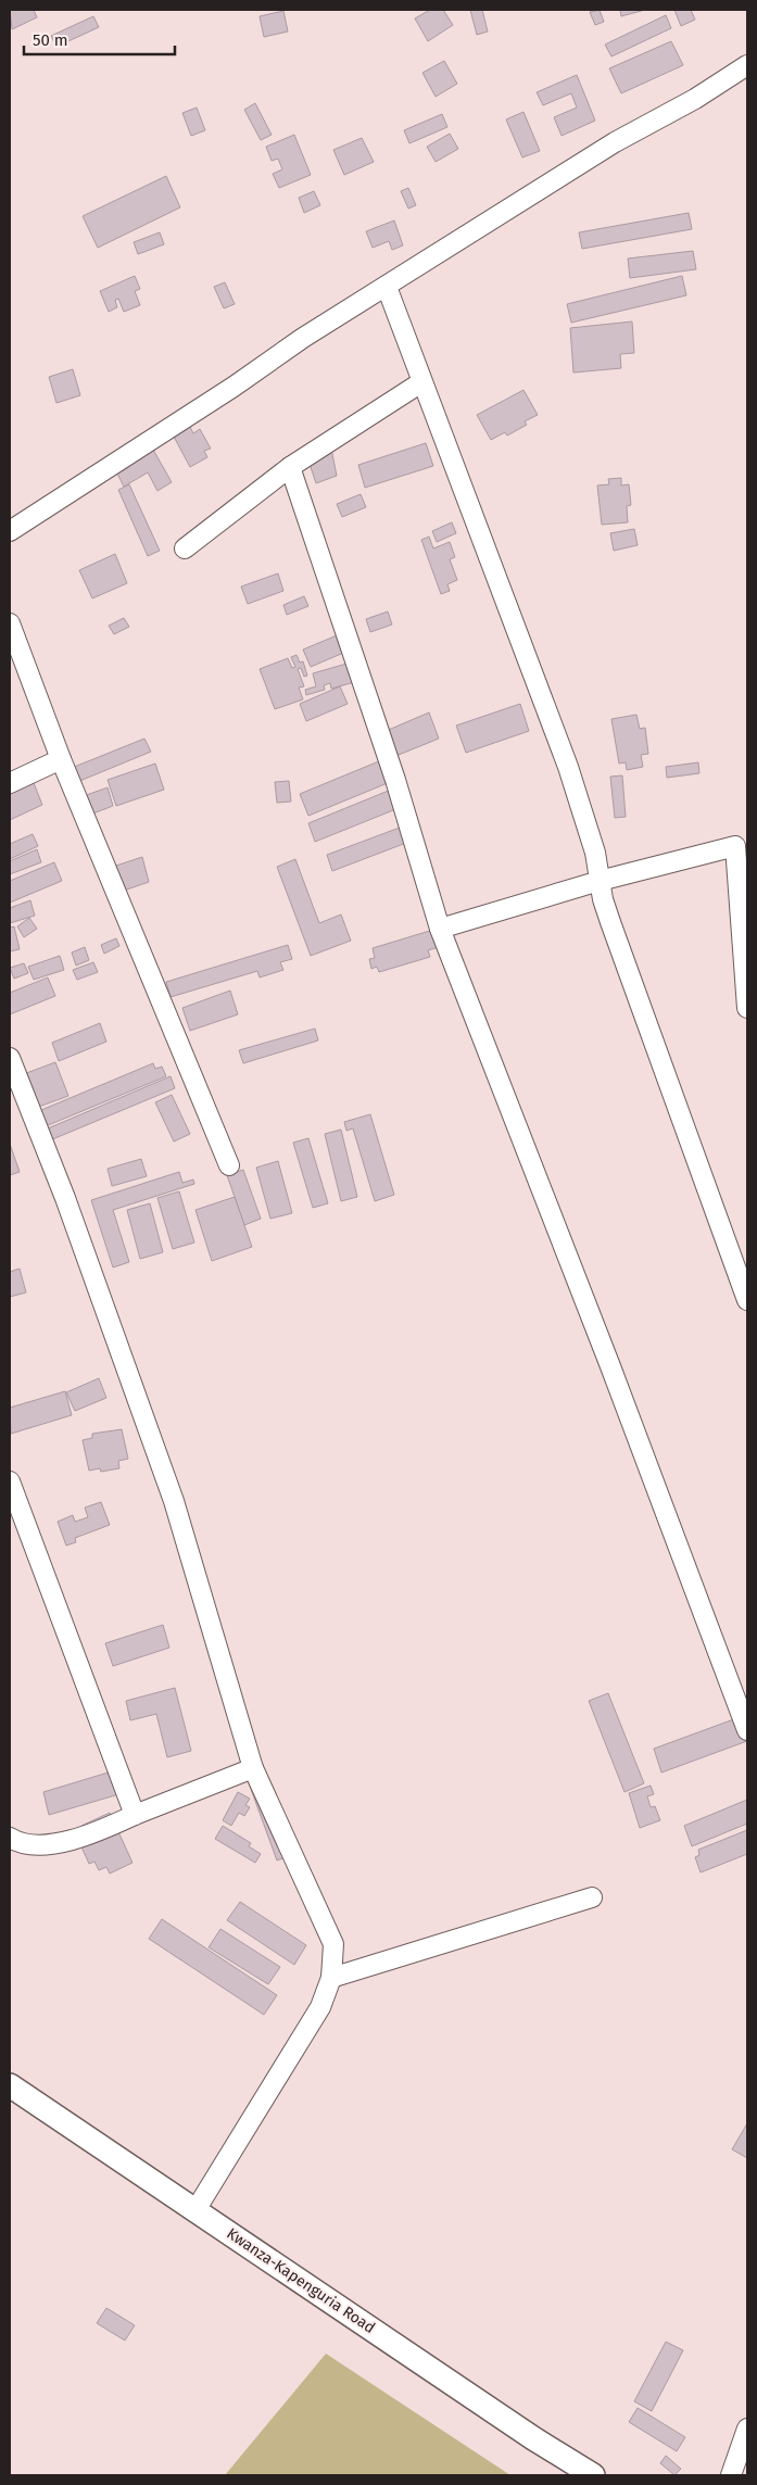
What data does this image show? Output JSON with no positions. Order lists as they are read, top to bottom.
{
  "streets": {
    "street": ["Kwanza-Kapenguria Road"]
  },
  "scale_bar": "50 m"
}
